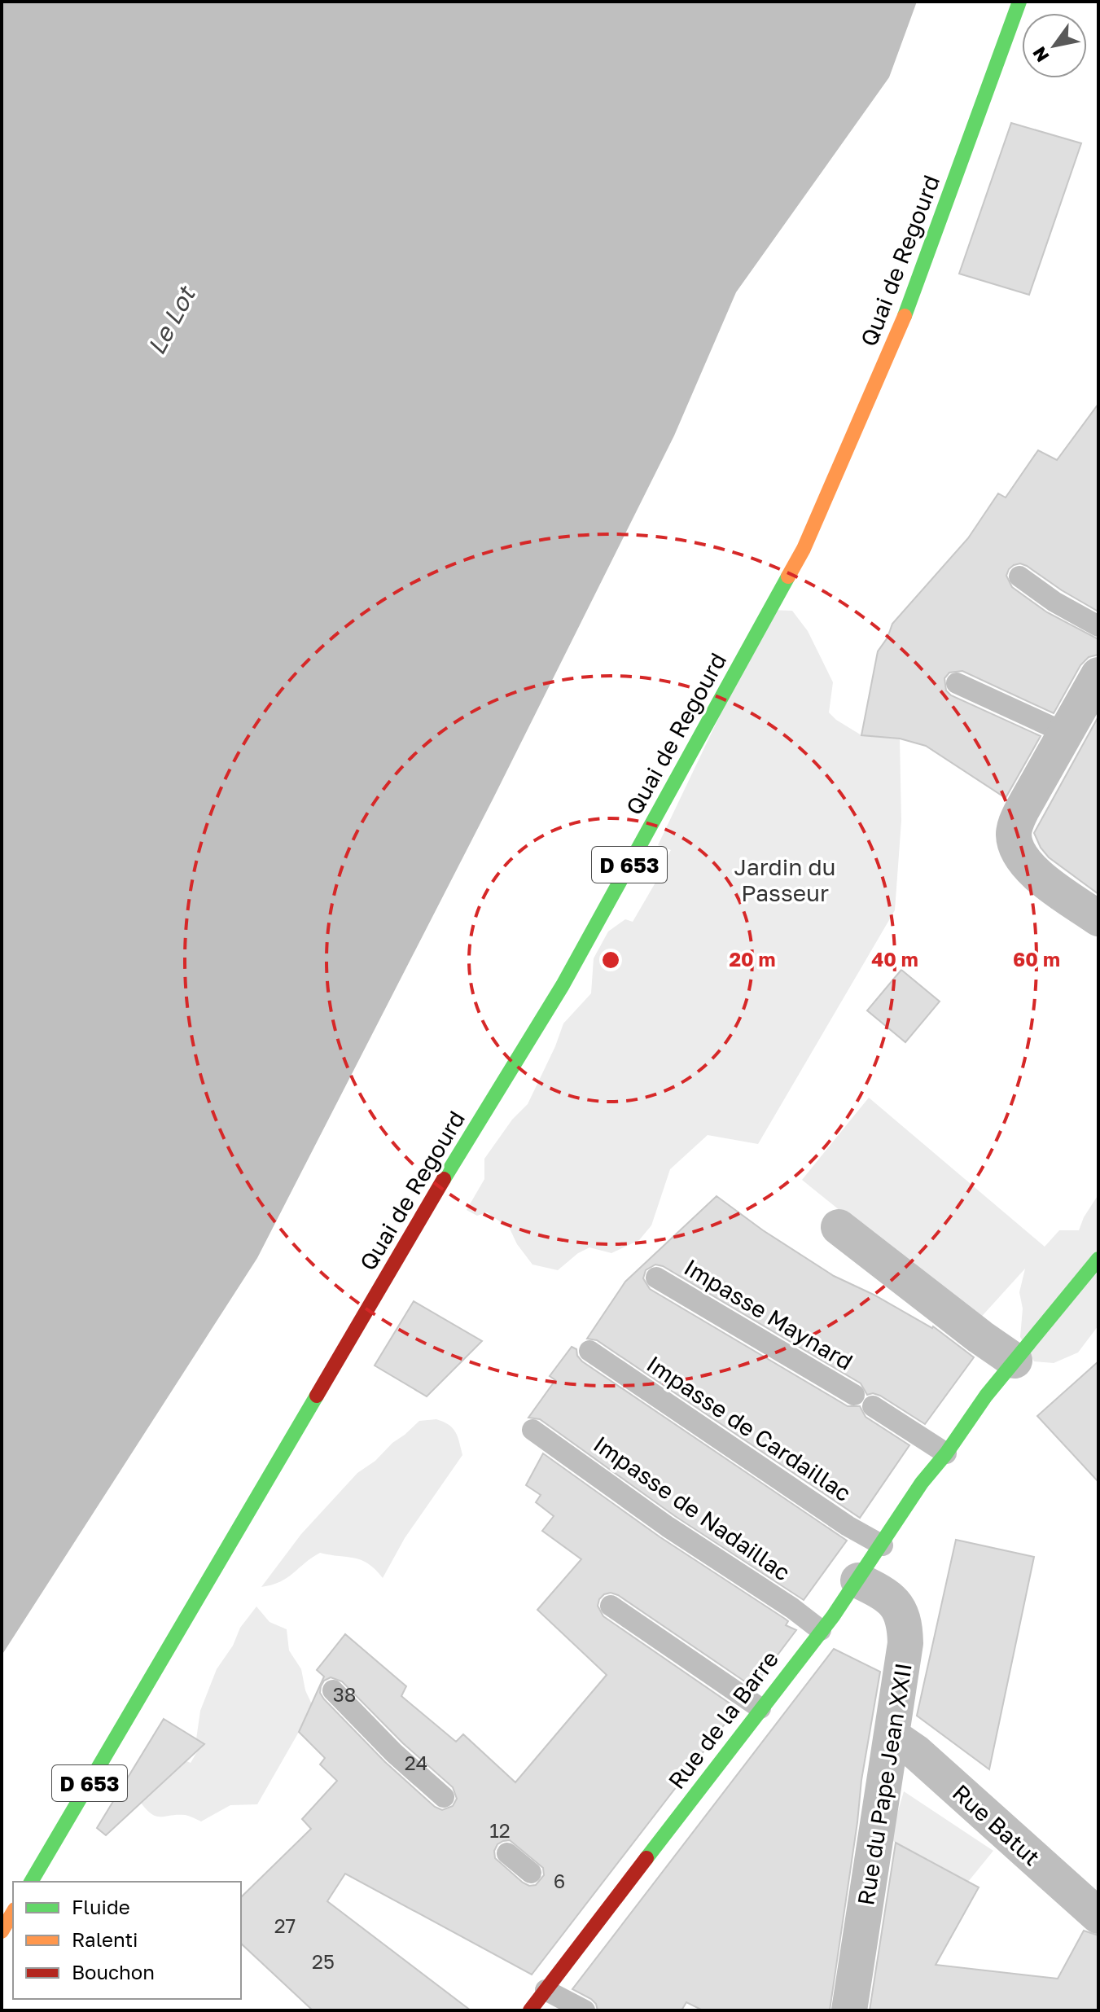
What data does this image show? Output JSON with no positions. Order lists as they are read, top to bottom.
{
  "streets": {
    "main road": ["Quai de Regourd", "D 653", "Rue de la Barre"],
    "street": ["Rue du Pape Jean XXII", "Rue Batut"],
    "lane": ["Impasse Maynard", "Impasse de Cardaillac", "Impasse de Nadaillac"]
  },
  "crossings": [
    ["Impasse Maynard", "Rue de la Barre"],
    ["Impasse de Cardaillac", "Rue de la Barre"],
    ["Impasse de Nadaillac", "Rue de la Barre"],
    ["Rue de la Barre", "Rue du Pape Jean XXII"],
    ["Rue du Pape Jean XXII", "Rue Batut"]
  ],
  "water": ["Le Lot"],
  "parks": ["Jardin du Passeur"],
  "house_numbers": [
    "38",
    "24",
    "12",
    "6",
    "27",
    "25"
  ],
  "legend": ["Fluide", "Ralenti", "Bouchon"],
  "north": "bottom left",
  "rings": ["20 m", "40 m", "60 m"]
}
